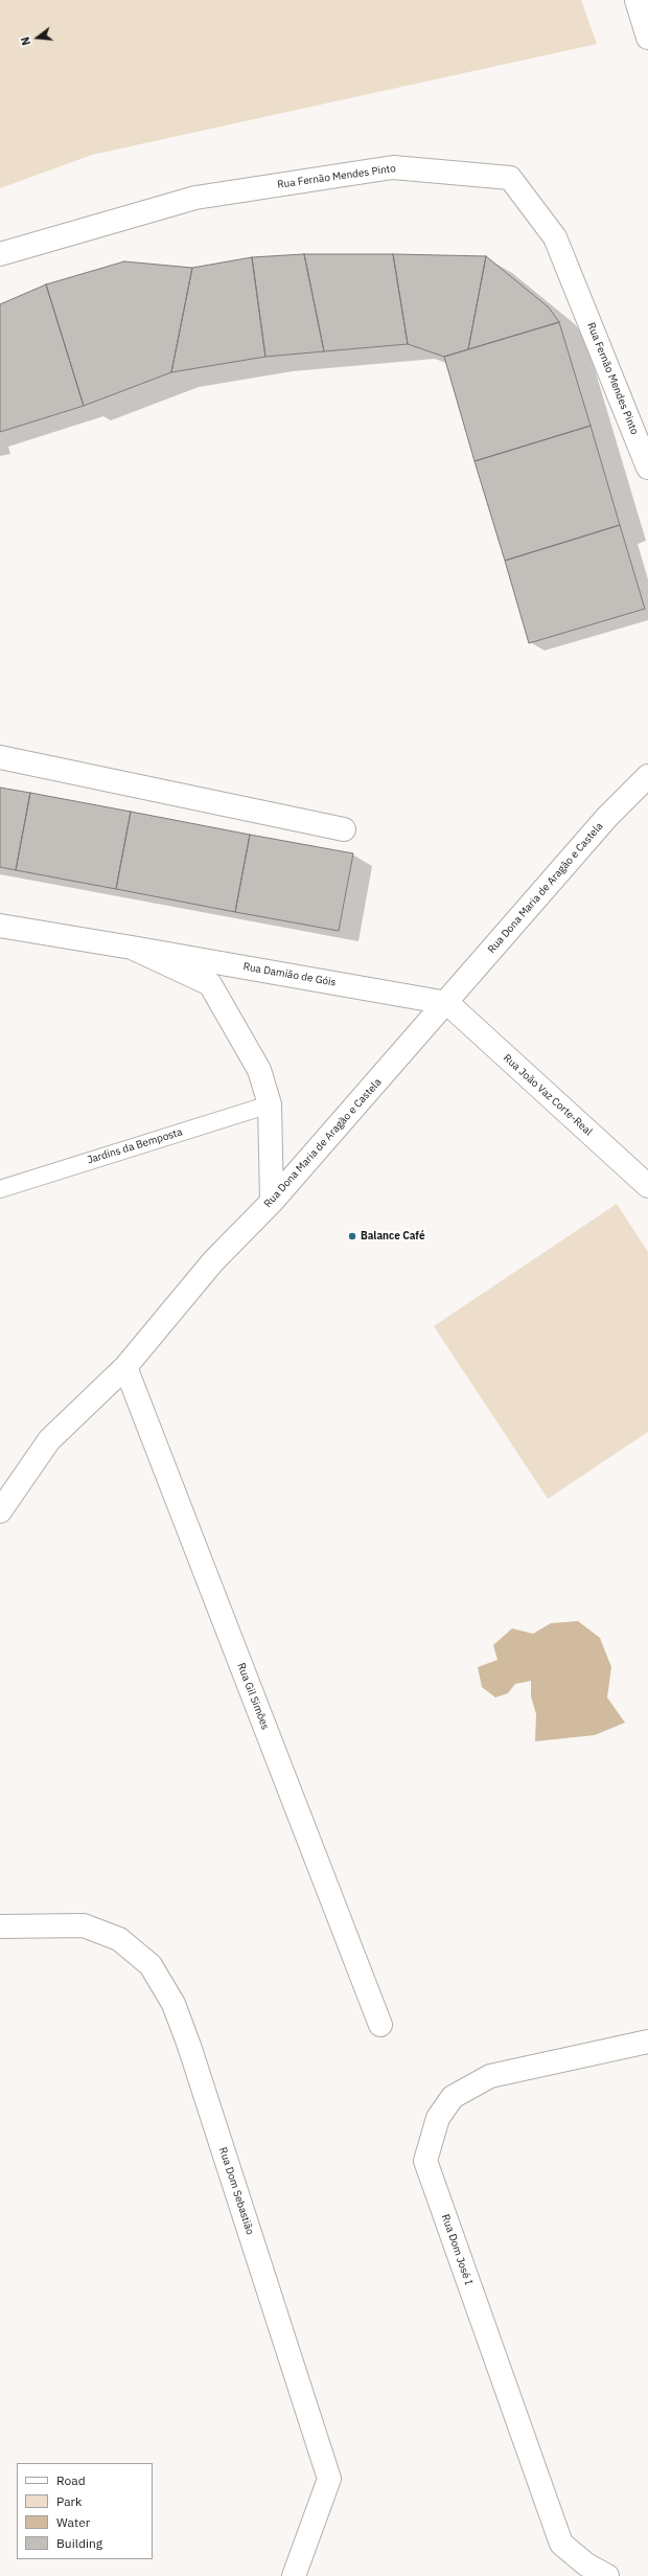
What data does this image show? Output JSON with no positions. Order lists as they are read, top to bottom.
{
  "streets": {
    "street": [
      "Rua Fernão Mendes Pinto",
      "Rua Dona Maria de Aragão e Castela",
      "Rua Damião de Góis",
      "Rua João Vaz Corte-Real",
      "Rua Gil Simões",
      "Rua Dom Sebastião",
      "Rua Dom José I"
    ],
    "lane": ["Jardins da Bemposta"]
  },
  "crossings": [
    ["Rua Dona Maria de Aragão e Castela", "Rua Damião de Góis"],
    ["Rua Dona Maria de Aragão e Castela", "Rua João Vaz Corte-Real"],
    ["Rua Dona Maria de Aragão e Castela", "Rua Gil Simões"],
    ["Rua Damião de Góis", "Rua João Vaz Corte-Real"],
    ["Rua Damião de Góis", "Jardins da Bemposta"]
  ],
  "places": ["Balance Café"],
  "legend": [
    "Road",
    "Park",
    "Water",
    "Building"
  ],
  "north": "left"
}
